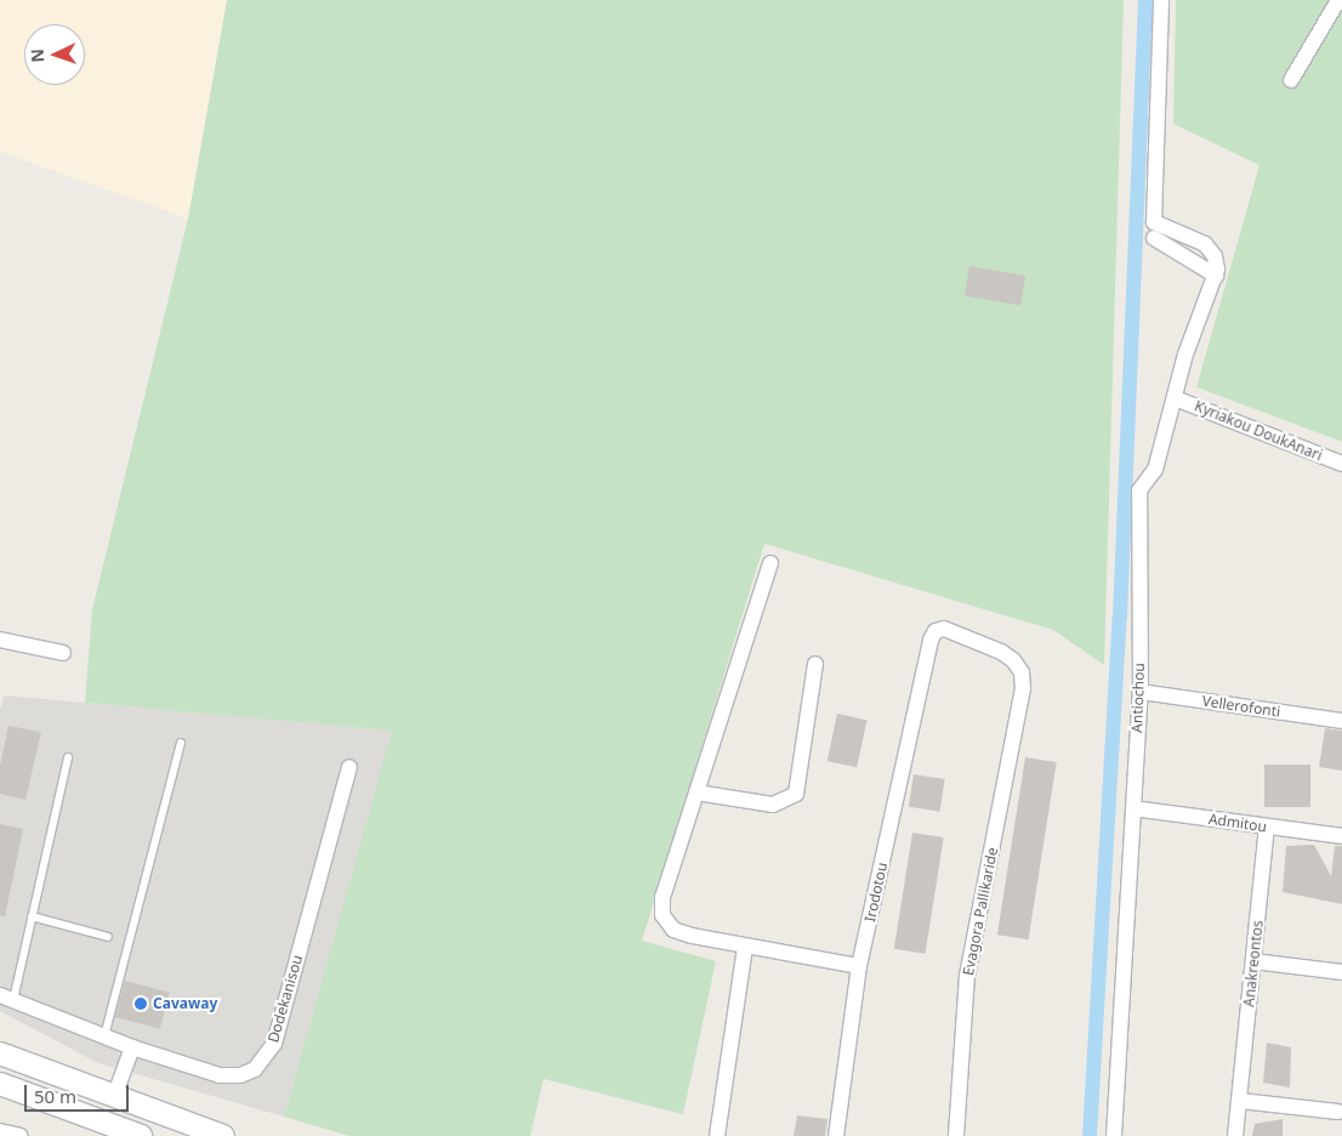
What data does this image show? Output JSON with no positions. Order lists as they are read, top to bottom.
{
  "streets": {
    "street": [
      "Kyriakou DoukAnari",
      "Antiochou",
      "Vellerofonti",
      "Admitou",
      "Irodotou",
      "Evagora Pallikaride",
      "Anakreontos",
      "Dodekanisou"
    ]
  },
  "crossings": [
    ["Kyriakou DoukAnari", "Antiochou"],
    ["Antiochou", "Vellerofonti"],
    ["Antiochou", "Admitou"],
    ["Admitou", "Anakreontos"],
    ["Irodotou", "Evagora Pallikaride"]
  ],
  "places": ["Cavaway"],
  "scale_bar": "50 m",
  "north": "left"
}
